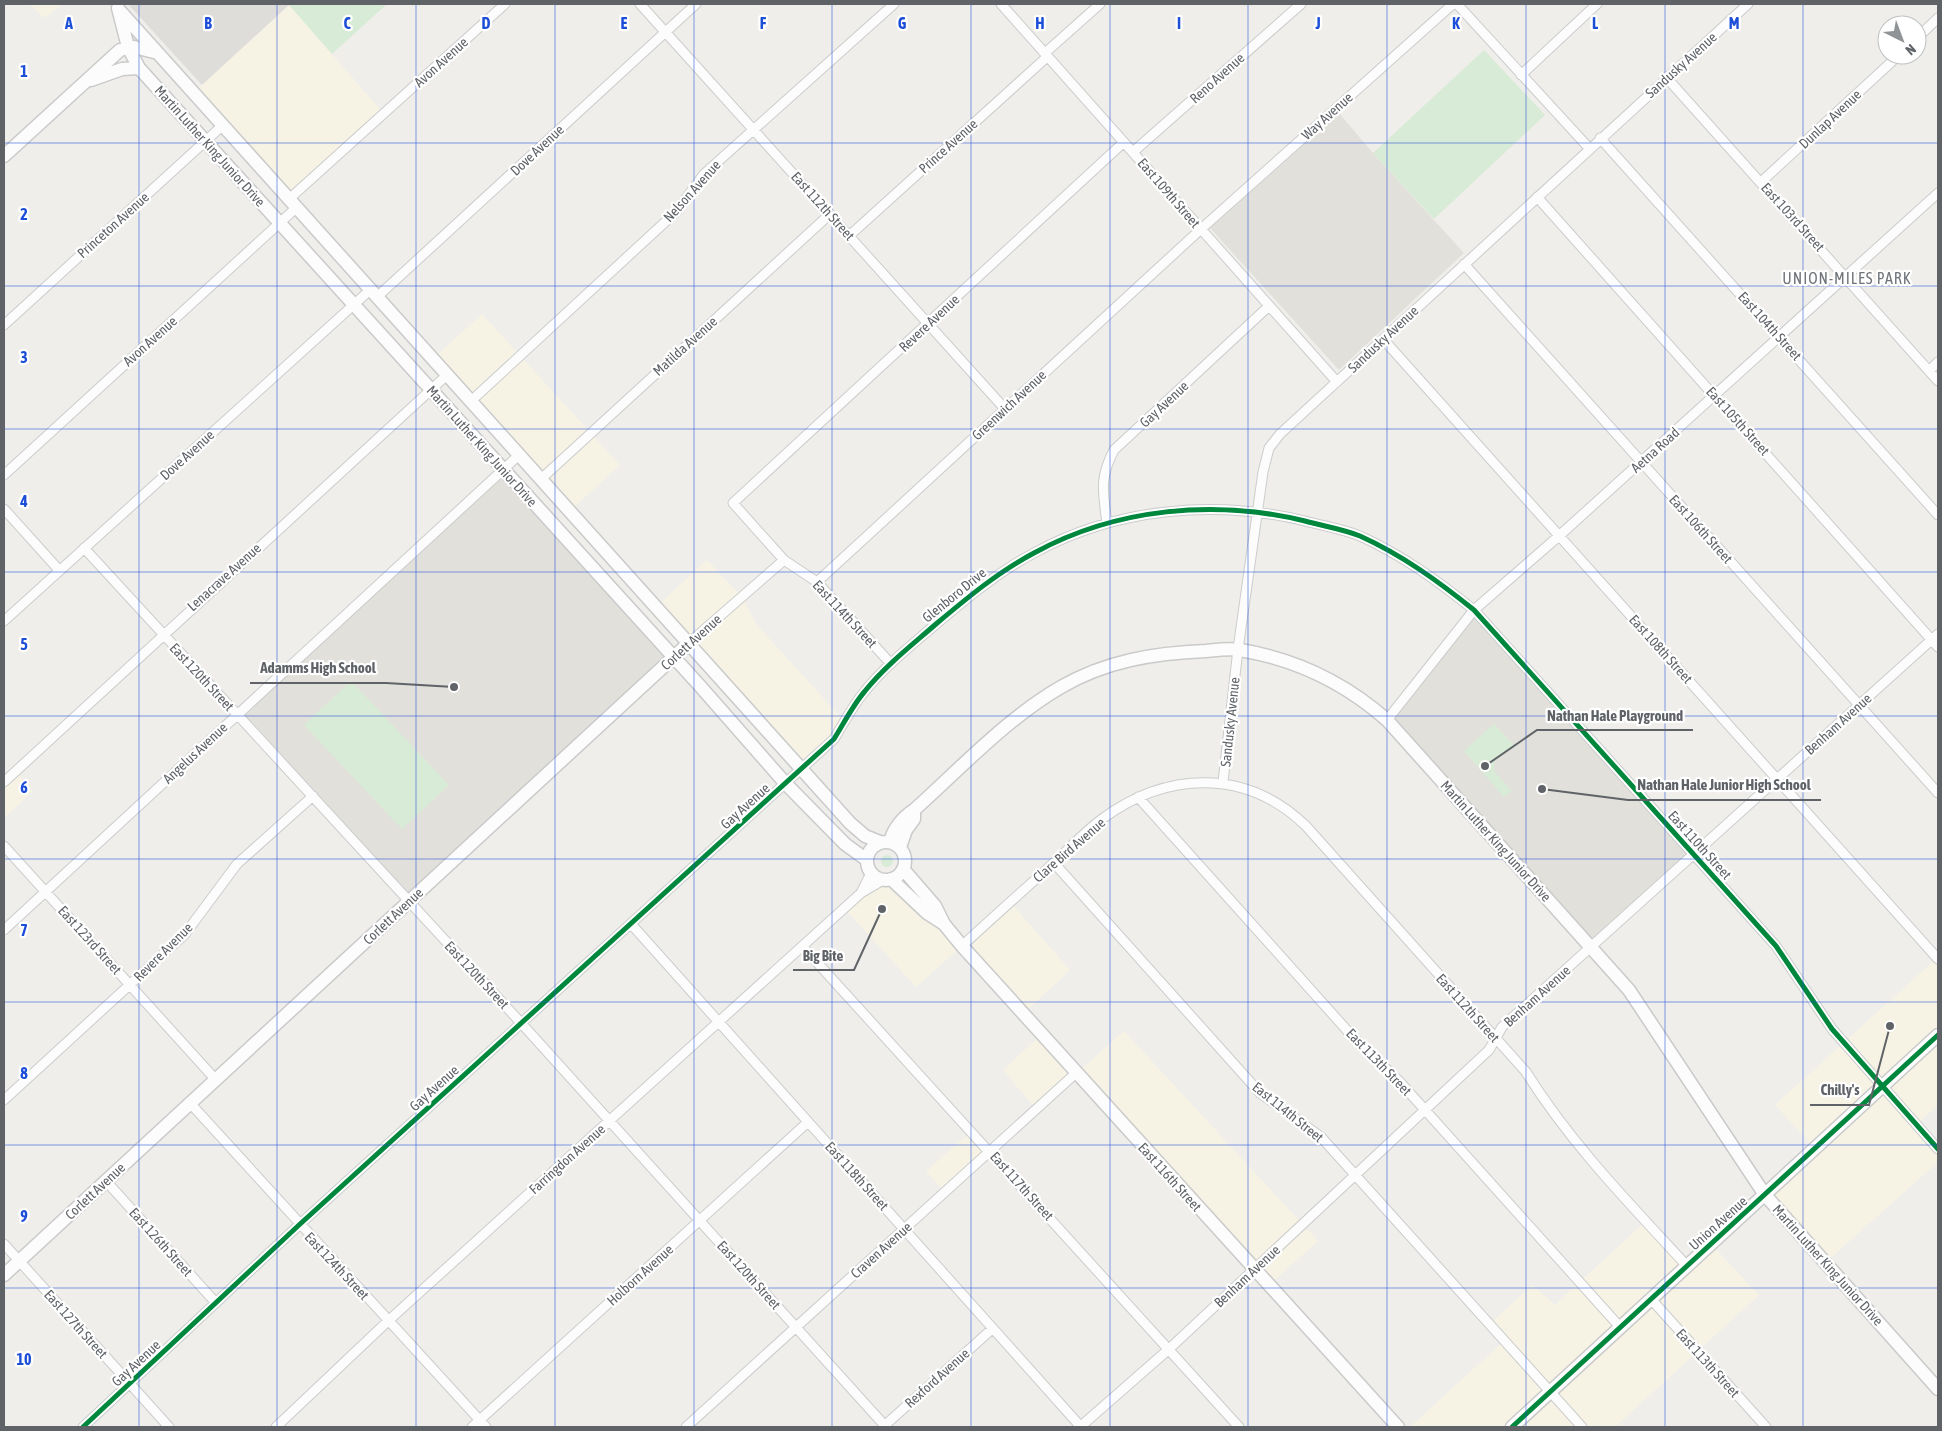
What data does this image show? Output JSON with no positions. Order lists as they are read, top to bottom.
{
  "streets": {
    "main road": [
      "Martin Luther King Junior Drive",
      "Corlett Avenue",
      "East 116th Street",
      "Union Avenue"
    ],
    "street": [
      "Avon Avenue",
      "Sandusky Avenue",
      "Reno Avenue",
      "Way Avenue",
      "Dunlap Avenue",
      "Prince Avenue",
      "Dove Avenue",
      "Nelson Avenue",
      "East 109th Street",
      "East 112th Street",
      "East 103rd Street",
      "Princeton Avenue",
      "Revere Avenue",
      "East 104th Street",
      "Matilda Avenue",
      "Gay Avenue",
      "Greenwich Avenue",
      "East 105th Street",
      "Aetna Road",
      "East 106th Street",
      "Lenacrave Avenue",
      "Glenboro Drive",
      "East 114th Street",
      "East 108th Street",
      "East 120th Street",
      "Benham Avenue",
      "Angelus Avenue",
      "East 110th Street",
      "Clare Bird Avenue",
      "East 123rd Street",
      "East 113th Street",
      "Farringdon Avenue",
      "East 118th Street",
      "East 117th Street",
      "East 126th Street",
      "Craven Avenue",
      "East 124th Street",
      "Holborn Avenue",
      "East 127th Street",
      "Rexford Avenue"
    ]
  },
  "crossings": [
    ["Avon Avenue", "Martin Luther King Junior Drive"],
    ["Sandusky Avenue", "Martin Luther King Junior Drive"],
    ["Sandusky Avenue", "East 109th Street"],
    ["Sandusky Avenue", "East 112th Street"],
    ["Sandusky Avenue", "East 103rd Street"],
    ["Sandusky Avenue", "East 104th Street"],
    ["Sandusky Avenue", "East 105th Street"],
    ["Sandusky Avenue", "East 106th Street"],
    ["Sandusky Avenue", "Glenboro Drive"],
    ["Sandusky Avenue", "East 108th Street"],
    ["Sandusky Avenue", "East 110th Street"],
    ["Sandusky Avenue", "Clare Bird Avenue"],
    ["Reno Avenue", "East 109th Street"],
    ["Way Avenue", "East 109th Street"],
    ["Way Avenue", "Greenwich Avenue"],
    ["Dunlap Avenue", "East 103rd Street"],
    ["Martin Luther King Junior Drive", "Dove Avenue"],
    ["Martin Luther King Junior Drive", "Nelson Avenue"],
    ["Martin Luther King Junior Drive", "Princeton Avenue"],
    ["Martin Luther King Junior Drive", "Matilda Avenue"],
    ["Martin Luther King Junior Drive", "Gay Avenue"],
    ["Martin Luther King Junior Drive", "Aetna Road"],
    ["Martin Luther King Junior Drive", "Lenacrave Avenue"],
    ["Martin Luther King Junior Drive", "Glenboro Drive"],
    ["Martin Luther King Junior Drive", "Corlett Avenue"],
    ["Martin Luther King Junior Drive", "Benham Avenue"],
    ["Martin Luther King Junior Drive", "Angelus Avenue"],
    ["Martin Luther King Junior Drive", "Farringdon Avenue"],
    ["Martin Luther King Junior Drive", "East 116th Street"],
    ["Martin Luther King Junior Drive", "Union Avenue"],
    ["Prince Avenue", "East 109th Street"],
    ["Prince Avenue", "East 112th Street"],
    ["Dove Avenue", "East 112th Street"],
    ["Dove Avenue", "East 120th Street"],
    ["Nelson Avenue", "East 112th Street"],
    ["East 109th Street", "Revere Avenue"],
    ["East 109th Street", "Gay Avenue"],
    ["East 109th Street", "Greenwich Avenue"],
    ["East 112th Street", "Revere Avenue"],
    ["East 112th Street", "Matilda Avenue"],
    ["East 112th Street", "Greenwich Avenue"],
    ["East 112th Street", "Benham Avenue"],
    ["East 112th Street", "Clare Bird Avenue"],
    ["East 112th Street", "Union Avenue"],
    ["East 103rd Street", "Aetna Road"],
    ["Revere Avenue", "East 114th Street"],
    ["Revere Avenue", "East 120th Street"],
    ["Revere Avenue", "East 123rd Street"],
    ["East 104th Street", "Aetna Road"],
    ["Gay Avenue", "Glenboro Drive"],
    ["Gay Avenue", "East 120th Street"],
    ["Gay Avenue", "East 118th Street"],
    ["Gay Avenue", "East 126th Street"],
    ["Gay Avenue", "East 124th Street"],
    ["Gay Avenue", "East 127th Street"],
    ["Greenwich Avenue", "East 114th Street"],
    ["East 105th Street", "Aetna Road"],
    ["East 105th Street", "Benham Avenue"],
    ["Aetna Road", "East 106th Street"],
    ["Aetna Road", "East 108th Street"],
    ["Aetna Road", "East 110th Street"],
    ["East 106th Street", "Benham Avenue"],
    ["Lenacrave Avenue", "East 120th Street"],
    ["Glenboro Drive", "East 114th Street"],
    ["Glenboro Drive", "East 110th Street"],
    ["East 114th Street", "Corlett Avenue"],
    ["East 114th Street", "Benham Avenue"],
    ["East 114th Street", "Clare Bird Avenue"],
    ["East 114th Street", "Union Avenue"],
    ["Corlett Avenue", "East 120th Street"],
    ["Corlett Avenue", "East 123rd Street"],
    ["Corlett Avenue", "East 126th Street"],
    ["Corlett Avenue", "East 124th Street"],
    ["Corlett Avenue", "East 127th Street"],
    ["East 108th Street", "Benham Avenue"],
    ["East 120th Street", "Angelus Avenue"],
    ["East 120th Street", "Farringdon Avenue"],
    ["East 120th Street", "Craven Avenue"],
    ["East 120th Street", "Holborn Avenue"],
    ["East 120th Street", "Rexford Avenue"],
    ["Benham Avenue", "East 110th Street"],
    ["Benham Avenue", "East 113th Street"],
    ["Benham Avenue", "East 118th Street"],
    ["Benham Avenue", "East 116th Street"],
    ["Benham Avenue", "East 117th Street"],
    ["Angelus Avenue", "East 123rd Street"],
    ["East 110th Street", "Union Avenue"],
    ["Clare Bird Avenue", "East 113th Street"],
    ["Clare Bird Avenue", "East 116th Street"],
    ["East 113th Street", "Union Avenue"],
    ["Farringdon Avenue", "East 118th Street"],
    ["Farringdon Avenue", "East 116th Street"],
    ["Farringdon Avenue", "East 117th Street"],
    ["Farringdon Avenue", "East 124th Street"],
    ["East 118th Street", "Craven Avenue"],
    ["East 118th Street", "Holborn Avenue"],
    ["East 118th Street", "Rexford Avenue"],
    ["East 116th Street", "Craven Avenue"],
    ["East 117th Street", "Craven Avenue"],
    ["East 124th Street", "Holborn Avenue"]
  ],
  "districts": ["UNION-MILES PARK"],
  "places": [
    "Adamms High School",
    "Nathan Hale Playground",
    "Nathan Hale Junior High School",
    "Big Bite",
    "Chilly's"
  ],
  "north": "bottom right",
  "grid": {
    "columns": [
      "A",
      "B",
      "C",
      "D",
      "E",
      "F",
      "G",
      "H",
      "I",
      "J",
      "K",
      "L",
      "M"
    ],
    "rows": [
      "1",
      "2",
      "3",
      "4",
      "5",
      "6",
      "7",
      "8",
      "9",
      "10"
    ]
  }
}
